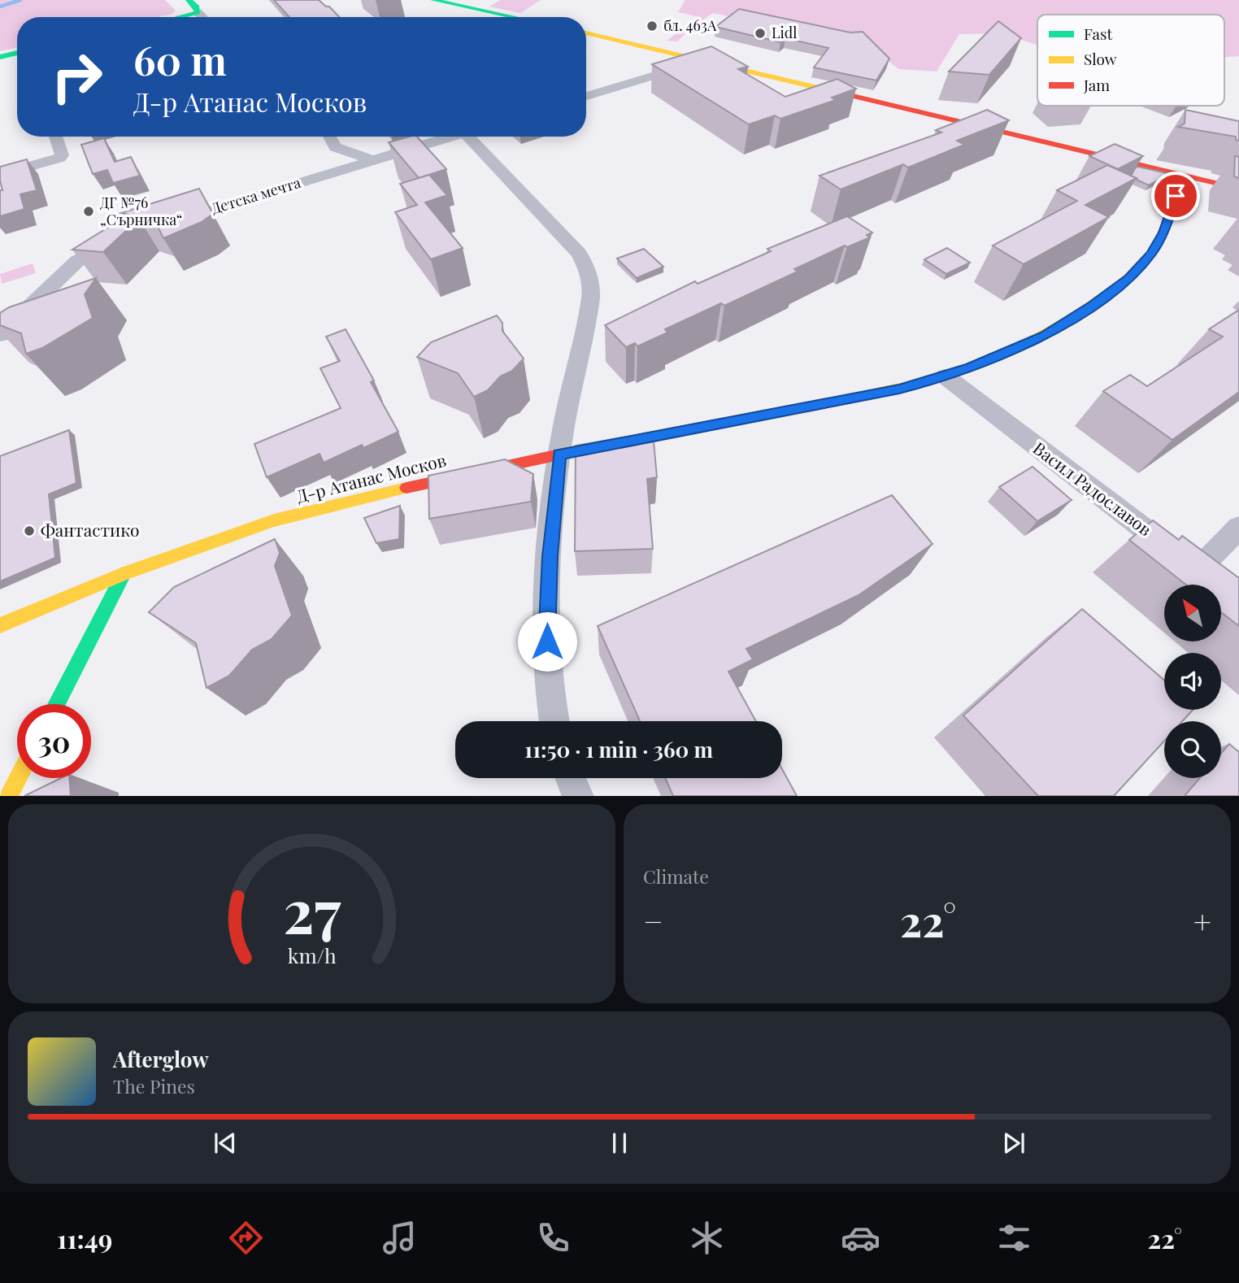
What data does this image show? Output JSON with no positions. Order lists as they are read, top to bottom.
{
  "streets": {
    "street": ["Детска мечта", "Д-р Атанас Москов", "Васил Радославов"]
  },
  "crossings": [
    ["Д-р Атанас Москов", "Васил Радославов"]
  ],
  "places": [
    "бл. 463А",
    "Lidl",
    "ДГ №76 „Сърничка“",
    "Фантастико"
  ],
  "legend": ["Fast", "Slow", "Jam"],
  "north": "top left",
  "page": {
    "turn": ["60 m", "Д-р Атанас Москов"],
    "limit": "30",
    "trip": "11:50 · 1 min · 360 m",
    "tile": "Climate",
    "heat": ["−", "22°", "+"],
    "song": ["Afterglow", "The Pines"],
    "tabs": ["11:49", "22°"],
    "gauge": ["27", "km/h"]
  }
}
